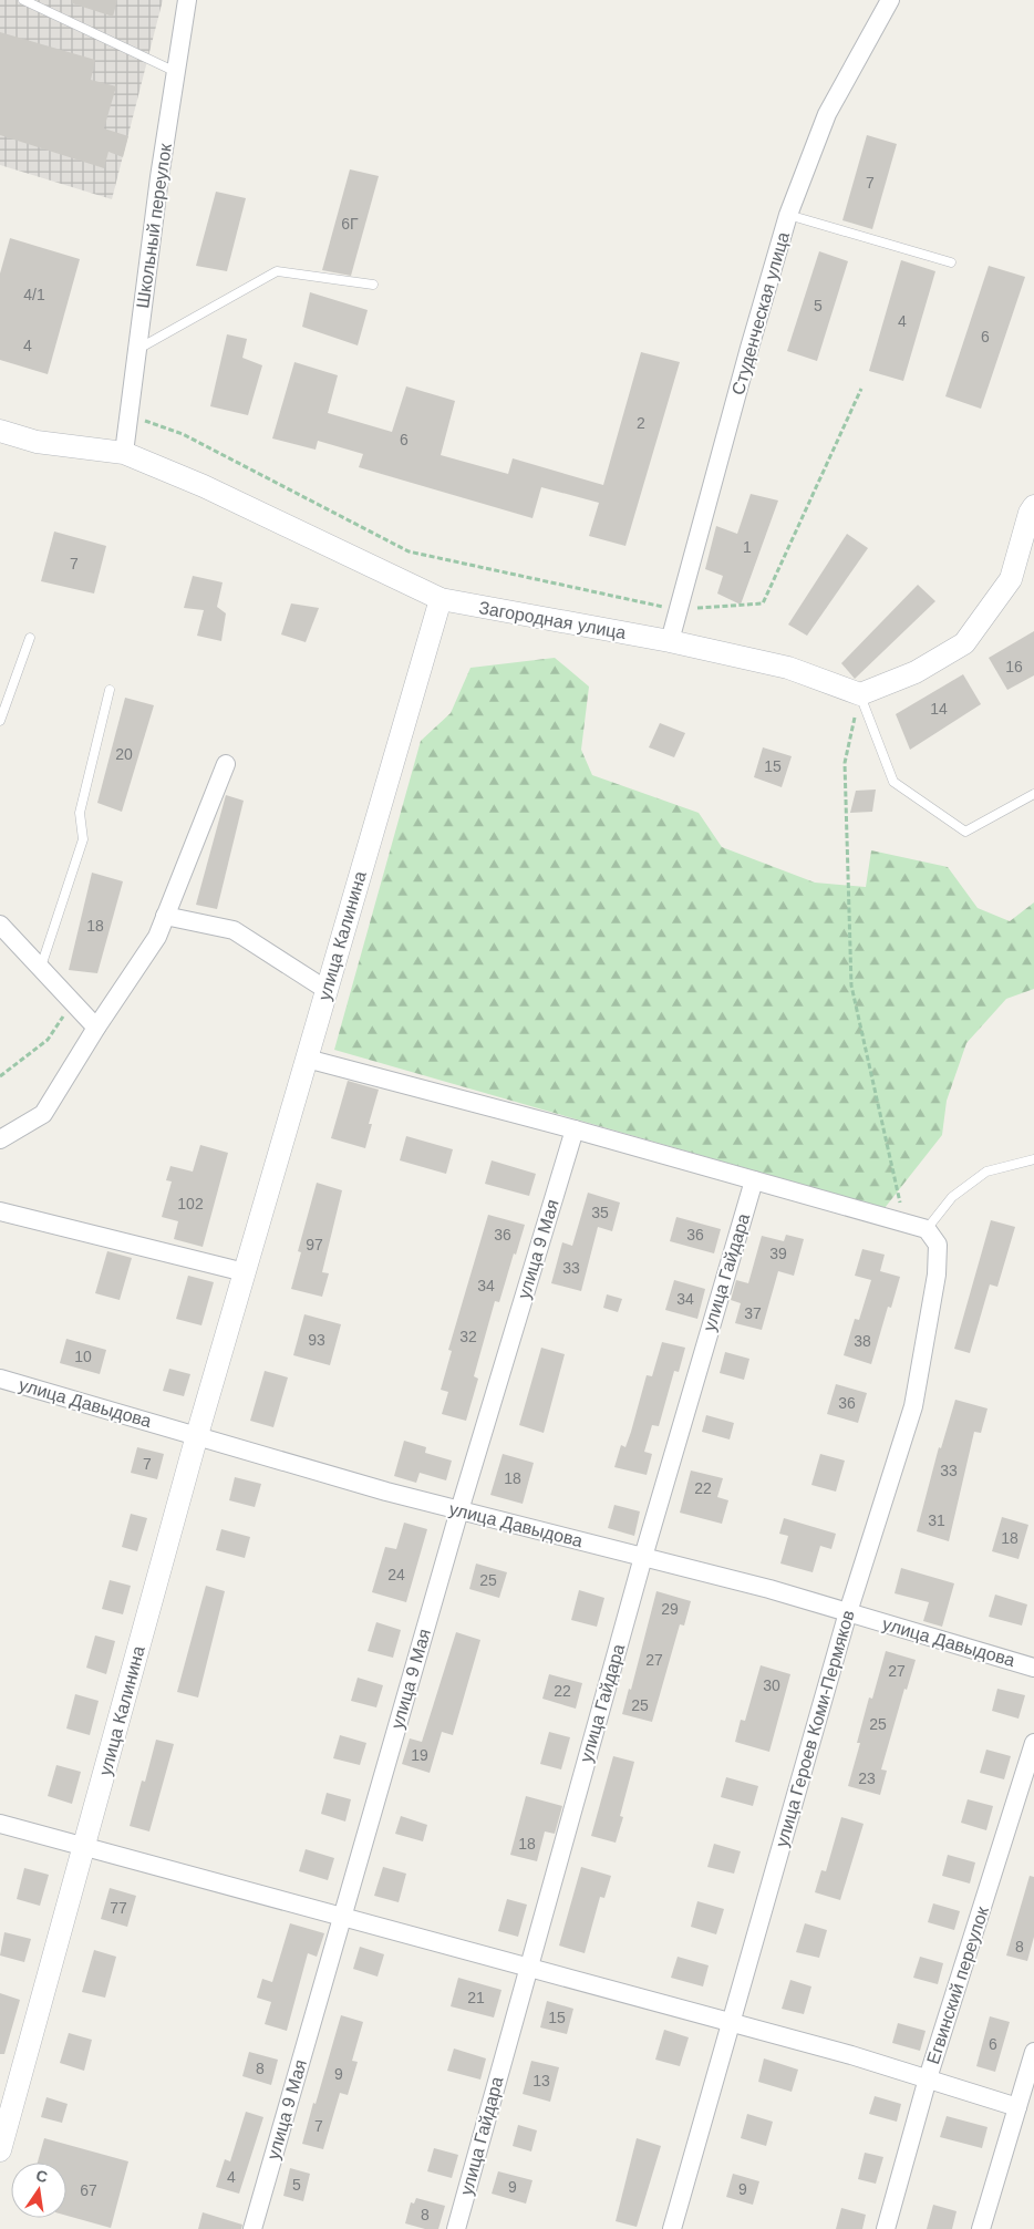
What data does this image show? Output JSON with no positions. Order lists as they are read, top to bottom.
{
  "streets": {
    "street": [
      "Школьный переулок",
      "Студенческая улица",
      "Загородная улица",
      "улица Калинина",
      "улица 9 Мая",
      "улица Гайдара",
      "улица Давыдова",
      "улица Героев Коми-Пермяков",
      "Егвинский переулок"
    ]
  },
  "crossings": [
    ["Школьный переулок", "Загородная улица"],
    ["Студенческая улица", "Загородная улица"],
    ["Загородная улица", "улица Калинина"],
    ["улица Калинина", "улица Давыдова"],
    ["улица 9 Мая", "улица Давыдова"],
    ["улица Гайдара", "улица Давыдова"],
    ["улица Давыдова", "улица Героев Коми-Пермяков"]
  ],
  "house_numbers": [
    "7",
    "6Г",
    "4/1",
    "5",
    "4",
    "6",
    "4",
    "2",
    "6",
    "1",
    "7",
    "16",
    "14",
    "20",
    "15",
    "18",
    "102",
    "35",
    "36",
    "36",
    "97",
    "39",
    "33",
    "34",
    "34",
    "37",
    "32",
    "93",
    "38",
    "10",
    "36",
    "7",
    "33",
    "18",
    "22",
    "31",
    "18",
    "24",
    "25",
    "29",
    "27",
    "27",
    "30",
    "22",
    "25",
    "25",
    "19",
    "23",
    "18",
    "77",
    "8",
    "21",
    "15",
    "6",
    "8",
    "9",
    "13",
    "7",
    "4",
    "5",
    "9",
    "9",
    "67",
    "8"
  ],
  "north": "top"
}
